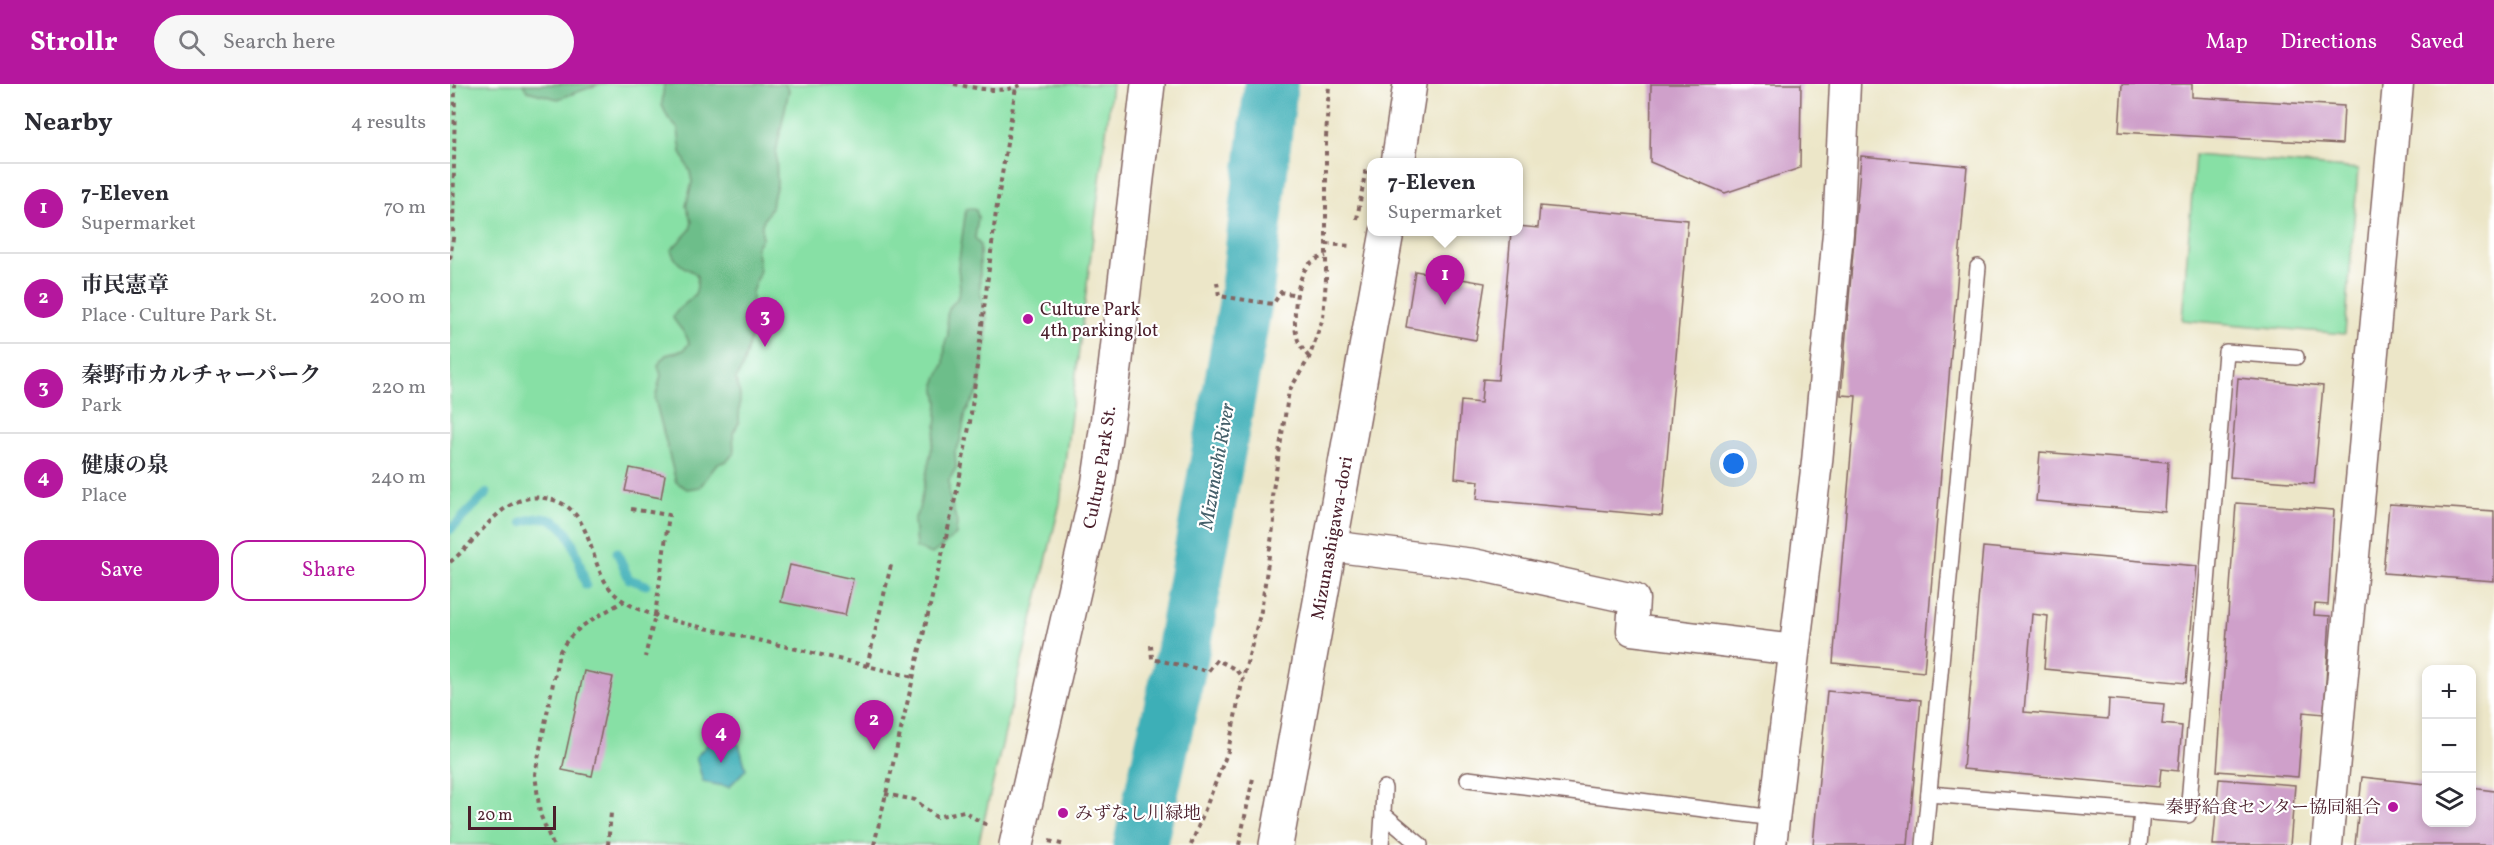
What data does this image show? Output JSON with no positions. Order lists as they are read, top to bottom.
{
  "streets": {
    "street": ["Culture Park St.", "Mizunashigawa-dori"]
  },
  "water": ["Mizunashi River"],
  "places": ["Culture Park 4th parking lot", "秦野給食センター協同組合", "みずなし川緑地"],
  "scale_bar": "20 m",
  "page": {
    "header": "Strollr",
    "search": "Search here",
    "nav": ["Map", "Directions", "Saved"],
    "heading": ["Nearby", "4 results"],
    "popup": ["7-Eleven", "Supermarket"],
    "list": [
      {
        "mark": "1",
        "name": "7-Eleven",
        "note": "Supermarket",
        "value": "70 m"
      },
      {
        "mark": "2",
        "name": "市民憲章",
        "note": "Place · Culture Park St.",
        "value": "200 m"
      },
      {
        "mark": "3",
        "name": "秦野市カルチャーパーク",
        "note": "Park",
        "value": "220 m"
      },
      {
        "mark": "4",
        "name": "健康の泉",
        "note": "Place",
        "value": "240 m"
      }
    ],
    "pins": [
      "1",
      "3",
      "2",
      "4"
    ],
    "buttons": ["Save", "Share"],
    "map_buttons": ["+", "−"],
    "scale": "20 m"
  }
}
